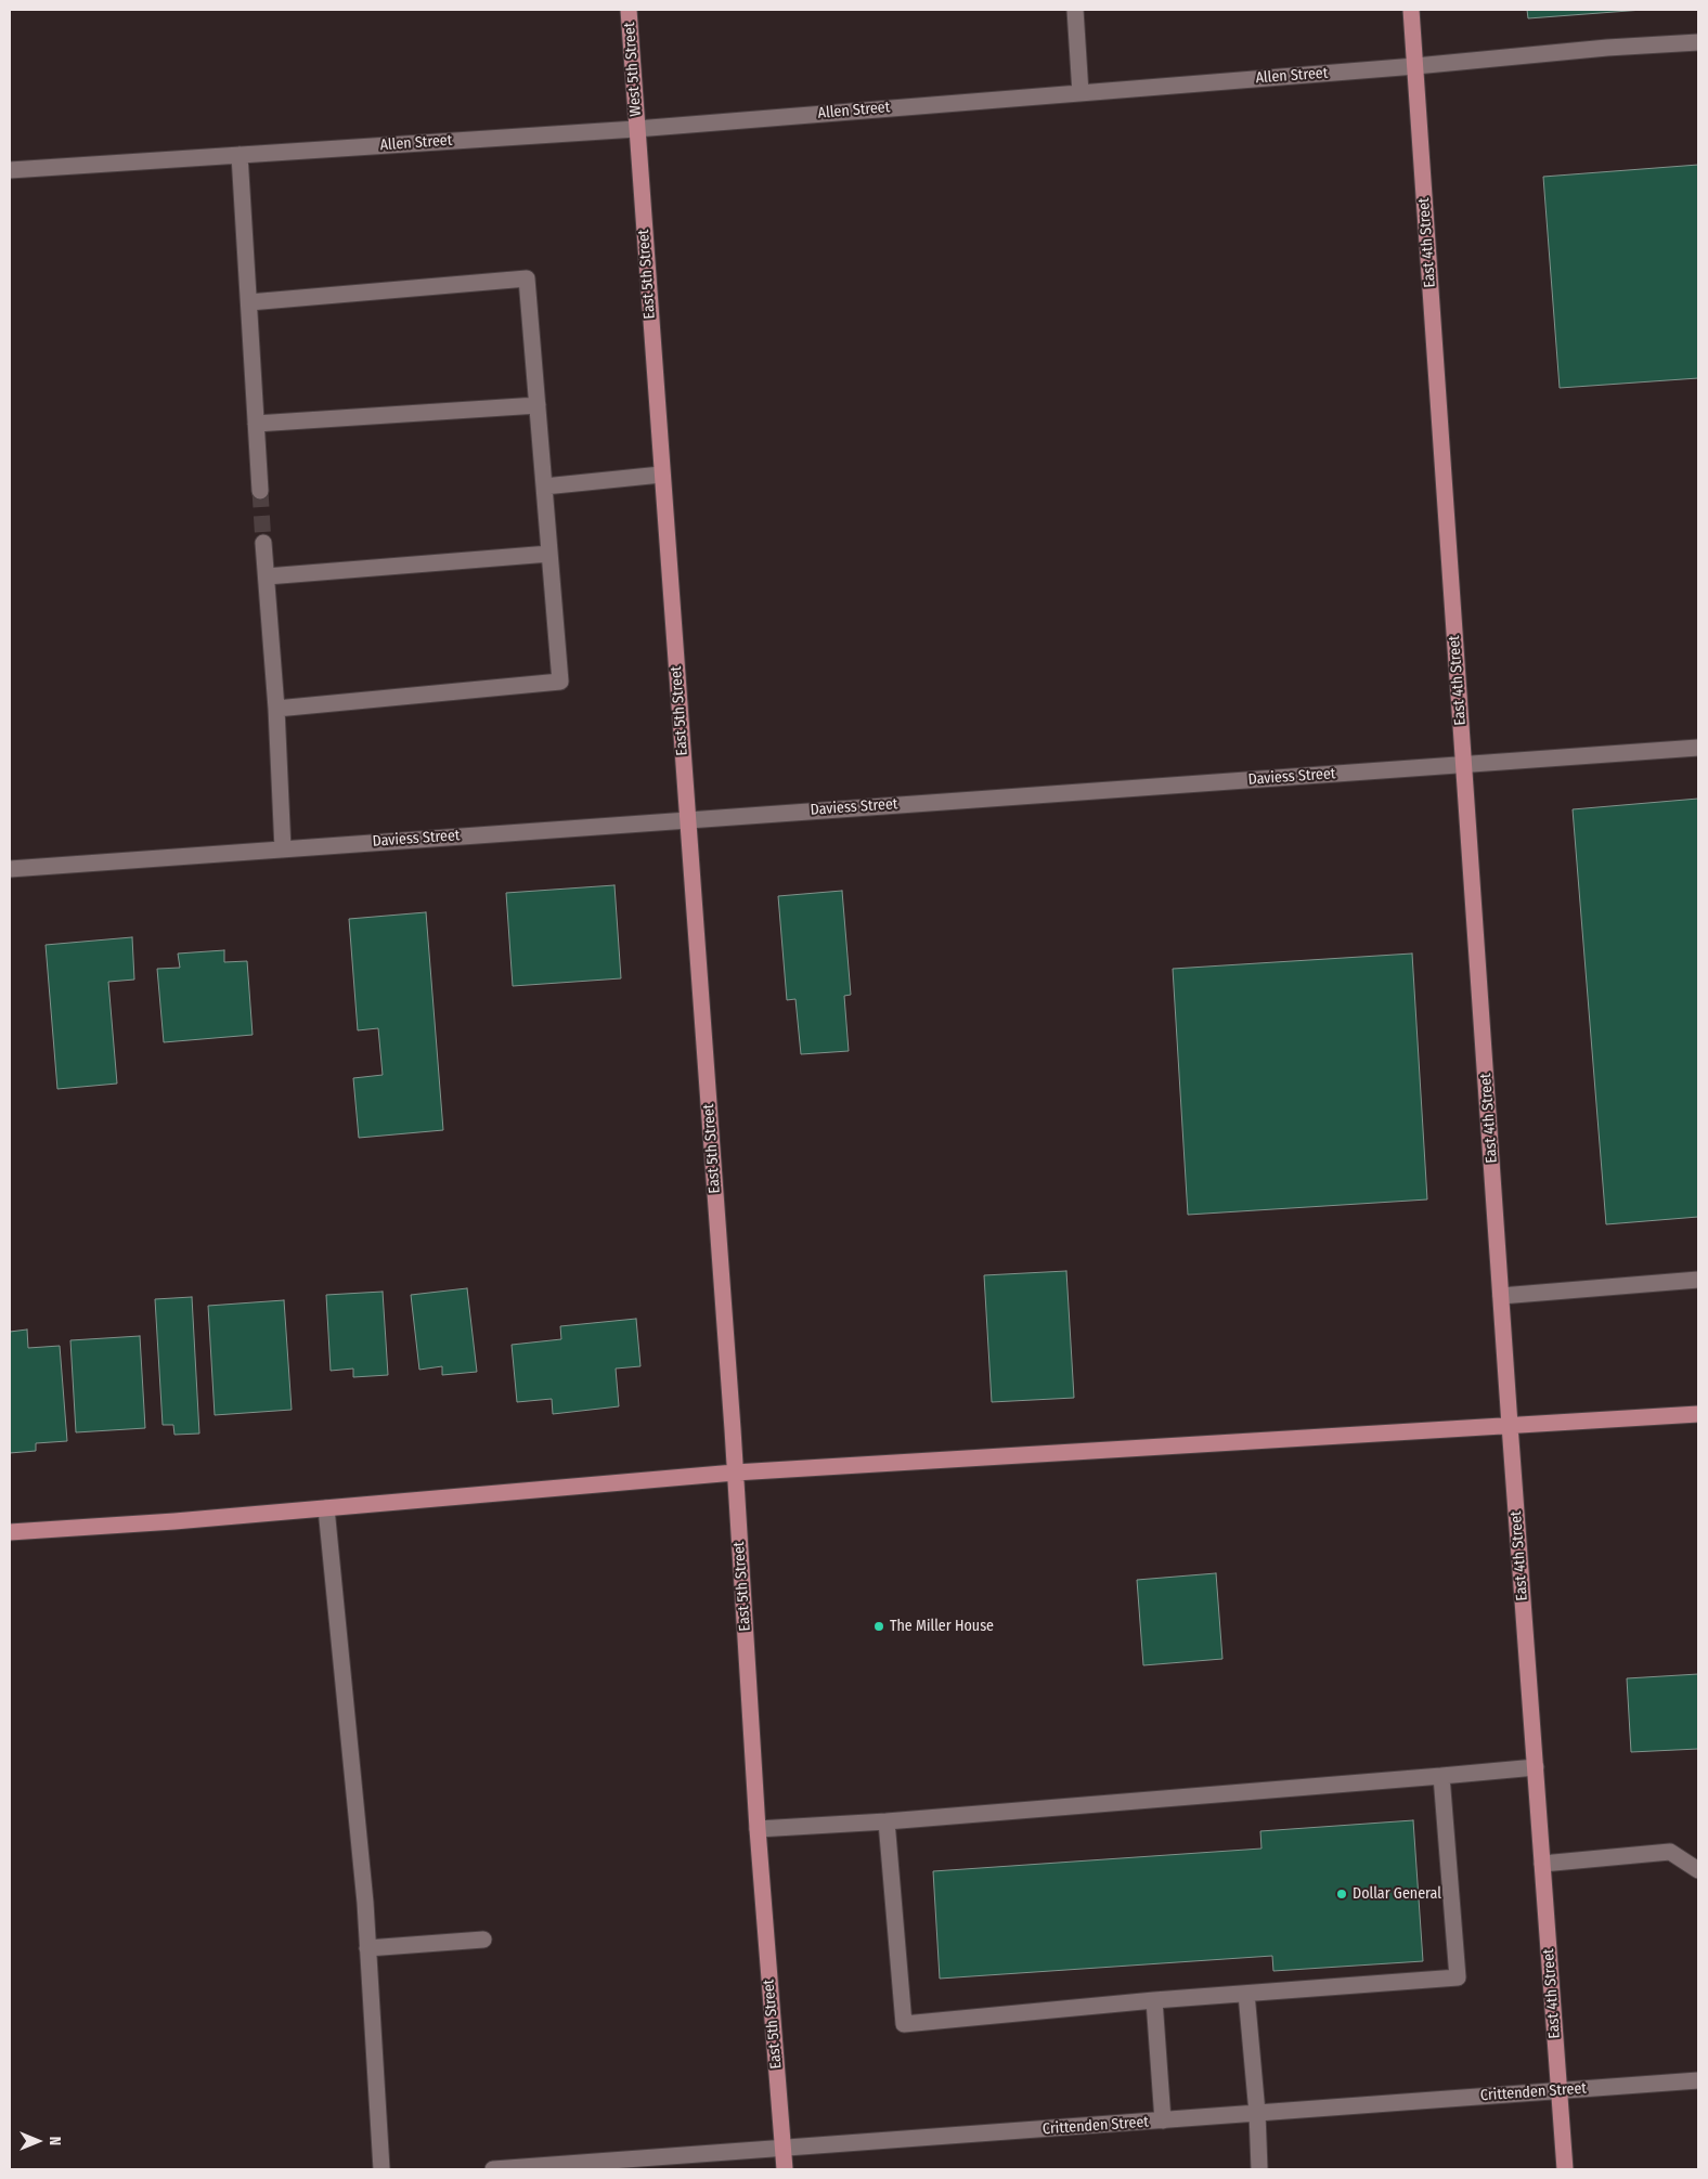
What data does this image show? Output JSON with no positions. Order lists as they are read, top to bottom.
{
  "streets": {
    "main road": ["West 5th Street", "East 4th Street", "East 5th Street"],
    "street": ["Allen Street", "Daviess Street", "Crittenden Street"]
  },
  "crossings": [
    ["West 5th Street", "Allen Street"],
    ["West 5th Street", "East 5th Street"],
    ["Allen Street", "East 4th Street"],
    ["Allen Street", "East 5th Street"],
    ["East 4th Street", "Daviess Street"],
    ["East 4th Street", "Crittenden Street"],
    ["East 5th Street", "Daviess Street"],
    ["East 5th Street", "Crittenden Street"]
  ],
  "places": ["The Miller House", "Dollar General"],
  "north": "right"
}
